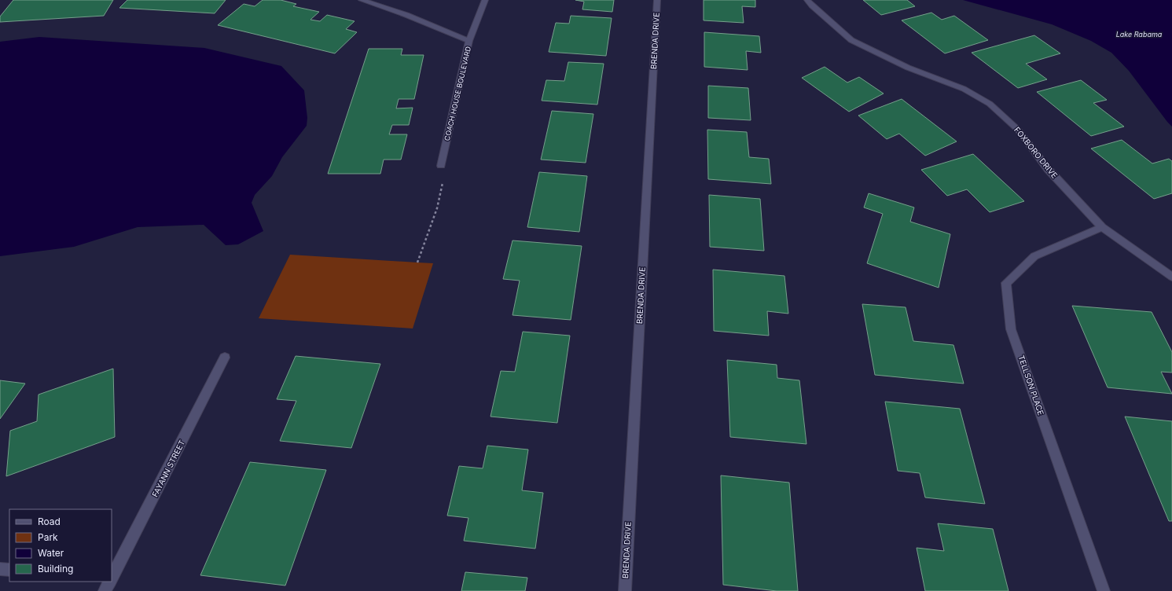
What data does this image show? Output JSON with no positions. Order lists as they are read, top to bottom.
{
  "streets": {
    "street": [
      "BRENDA DRIVE",
      "COACH HOUSE BOULEVARD",
      "FOXBORO DRIVE",
      "TELLSON PLACE",
      "FAYANN STREET"
    ]
  },
  "crossings": [
    ["FOXBORO DRIVE", "TELLSON PLACE"]
  ],
  "water": ["Lake Rabama"],
  "legend": [
    "Road",
    "Park",
    "Water",
    "Building"
  ]
}
